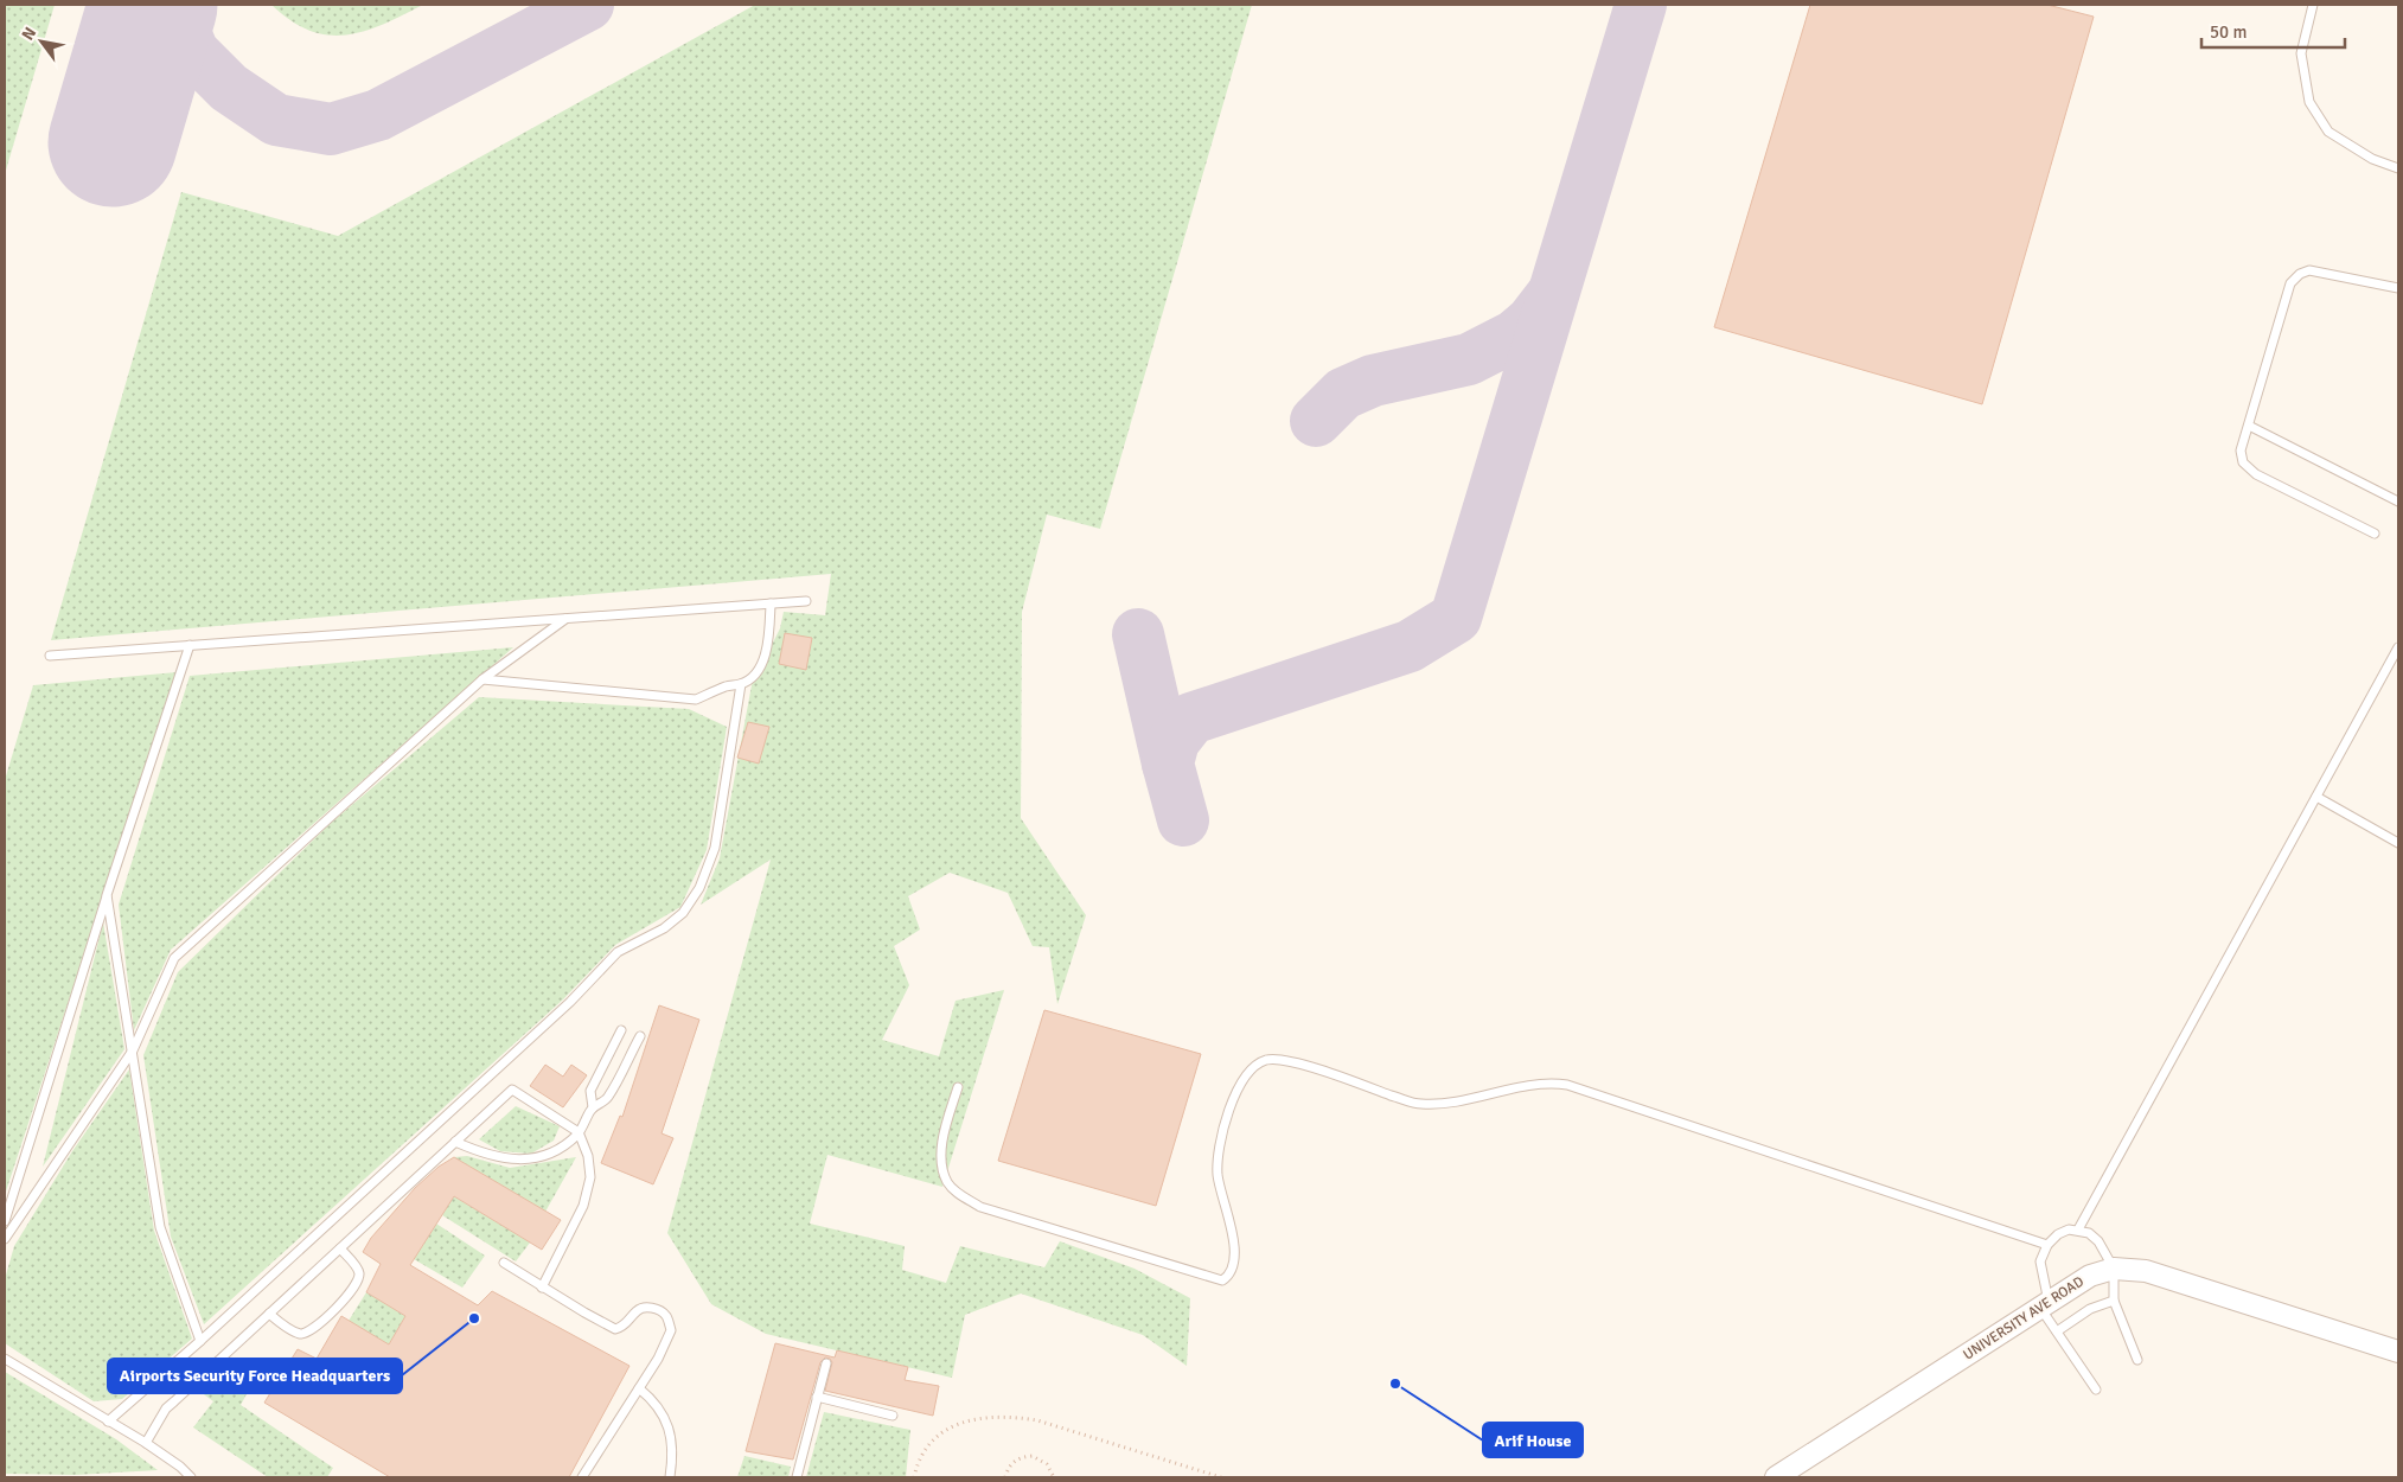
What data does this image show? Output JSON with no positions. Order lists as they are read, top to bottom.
{
  "streets": {
    "street": ["UNIVERSITY AVE ROAD"]
  },
  "places": ["Airports Security Force Headquarters", "Arif House"],
  "scale_bar": "50 m",
  "north": "top left"
}
